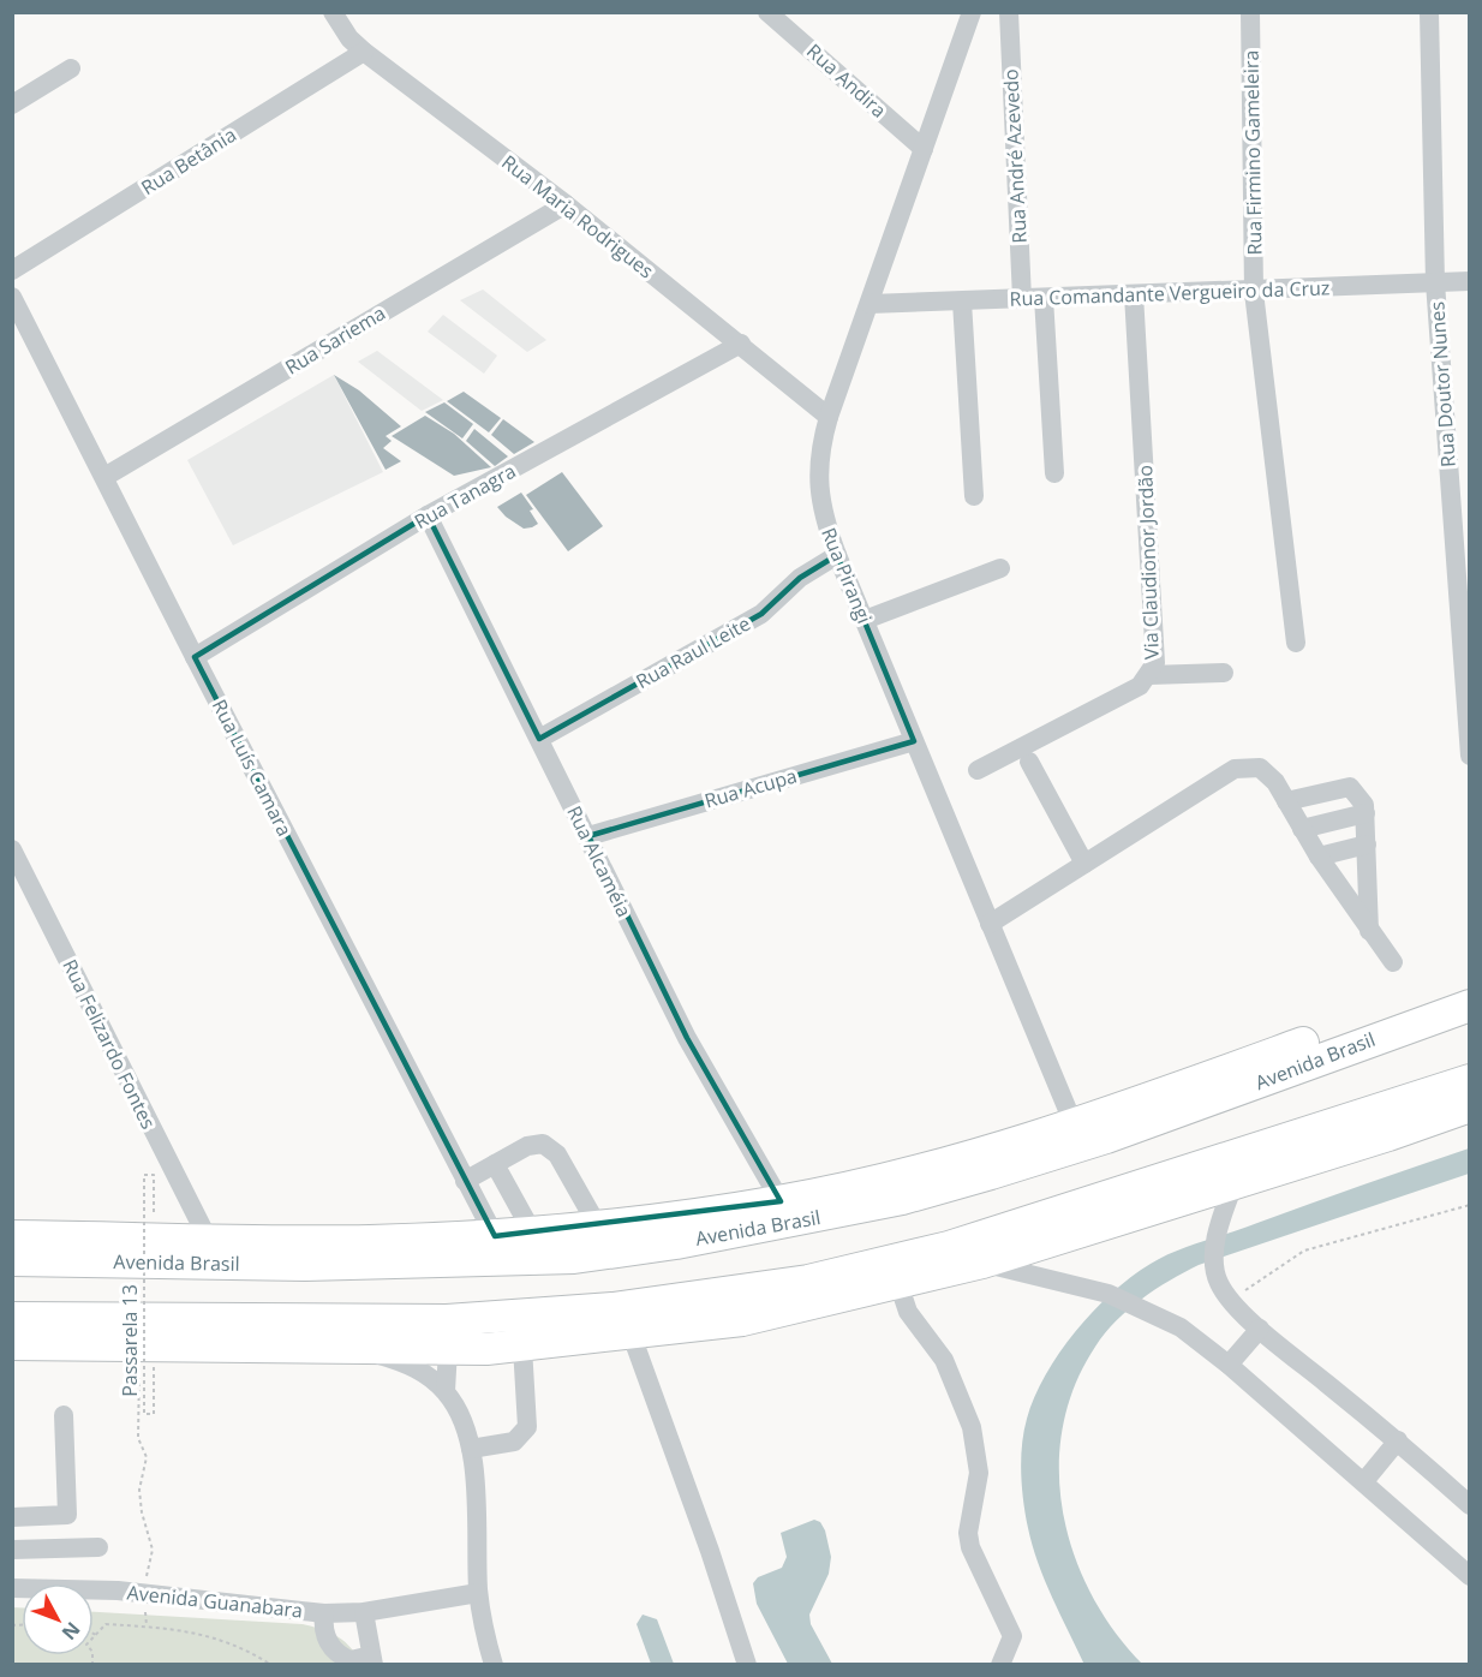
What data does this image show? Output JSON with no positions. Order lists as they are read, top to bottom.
{
  "streets": {
    "highway": ["Avenida Brasil"],
    "street": [
      "Rua Andira",
      "Rua Firmino Gameleira",
      "Rua André Azevedo",
      "Rua Betânia",
      "Rua Maria Rodrigues",
      "Rua Comandante Vergueiro da Cruz",
      "Rua Sariema",
      "Rua Doutor Nunes",
      "Rua Tanagra",
      "Via Claudionor Jordão",
      "Rua Pirangi",
      "Rua Raul Leite",
      "Rua Luís Camara",
      "Rua Acupa",
      "Rua Alcaméia",
      "Rua Felizardo Fontes",
      "Avenida Guanabara"
    ],
    "path": ["Passarela 13"]
  },
  "crossings": [
    ["Rua Andira", "Rua Pirangi"],
    ["Rua Firmino Gameleira", "Rua Comandante Vergueiro da Cruz"],
    ["Rua André Azevedo", "Rua Comandante Vergueiro da Cruz"],
    ["Rua Betânia", "Rua Maria Rodrigues"],
    ["Rua Maria Rodrigues", "Rua Sariema"],
    ["Rua Maria Rodrigues", "Rua Tanagra"],
    ["Rua Maria Rodrigues", "Rua Pirangi"],
    ["Rua Comandante Vergueiro da Cruz", "Rua Doutor Nunes"],
    ["Rua Comandante Vergueiro da Cruz", "Via Claudionor Jordão"],
    ["Rua Comandante Vergueiro da Cruz", "Rua Pirangi"],
    ["Rua Sariema", "Rua Luís Camara"],
    ["Rua Tanagra", "Rua Luís Camara"],
    ["Rua Tanagra", "Rua Alcaméia"],
    ["Rua Pirangi", "Rua Raul Leite"],
    ["Rua Pirangi", "Rua Acupa"],
    ["Rua Pirangi", "Avenida Brasil"],
    ["Rua Raul Leite", "Rua Alcaméia"],
    ["Rua Luís Camara", "Avenida Brasil"],
    ["Rua Acupa", "Rua Alcaméia"],
    ["Rua Alcaméia", "Avenida Brasil"],
    ["Rua Felizardo Fontes", "Avenida Brasil"],
    ["Rua Felizardo Fontes", "Passarela 13"],
    ["Passarela 13", "Avenida Guanabara"]
  ],
  "north": "bottom right"
}
